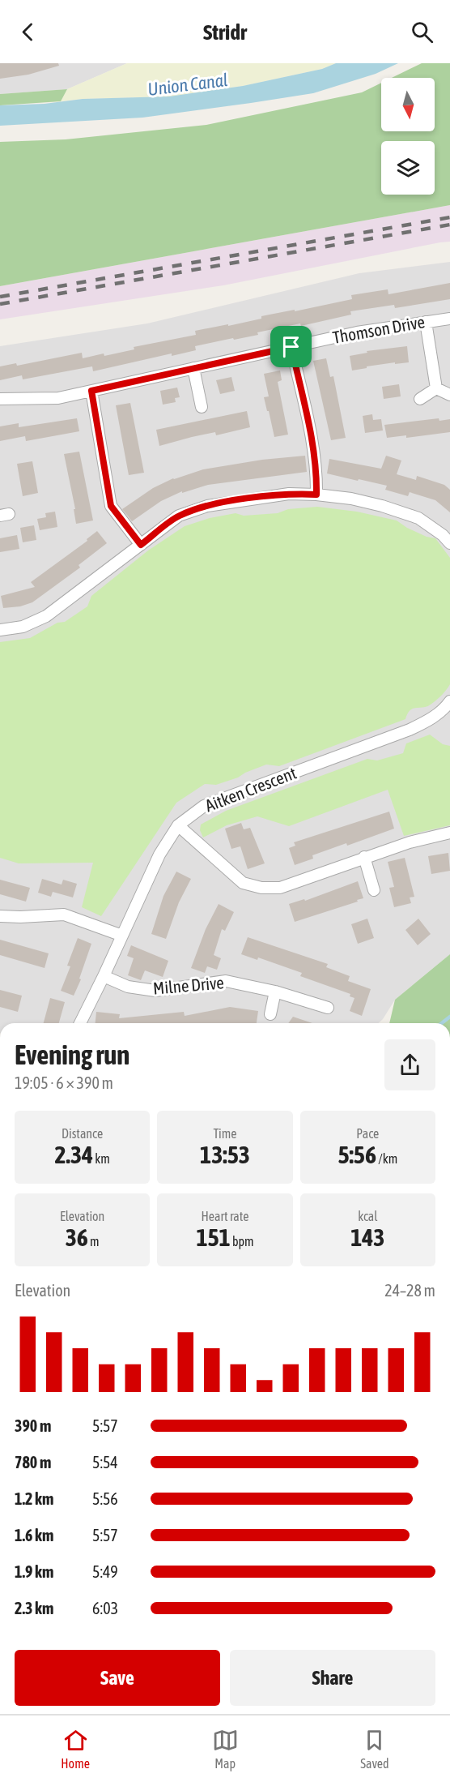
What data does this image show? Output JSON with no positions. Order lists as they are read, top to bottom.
{
  "streets": {
    "street": ["Thomson Drive", "Aitken Crescent", "Milne Drive"]
  },
  "crossings": [
    ["Aitken Crescent", "Milne Drive"]
  ],
  "water": ["Union Canal"],
  "north": "bottom",
  "page": {
    "header": "Stridr",
    "heading": ["Evening run", "19:05 · 6 × 390 m"],
    "stats": [
      ["Distance", "2.34 km"],
      ["Time", "13:53"],
      ["Pace", "5:56 /km"],
      ["Elevation", "36 m"],
      ["Heart rate", "151 bpm"],
      ["kcal", "143"]
    ],
    "chart": ["Elevation", "24–28 m"],
    "list": [
      {
        "name": "390 m",
        "note": "5:57"
      },
      {
        "name": "780 m",
        "note": "5:54"
      },
      {
        "name": "1.2 km",
        "note": "5:56"
      },
      {
        "name": "1.6 km",
        "note": "5:57"
      },
      {
        "name": "1.9 km",
        "note": "5:49"
      },
      {
        "name": "2.3 km",
        "note": "6:03"
      }
    ],
    "buttons": ["Save", "Share"],
    "tabs": ["Home", "Map", "Saved"]
  }
}
